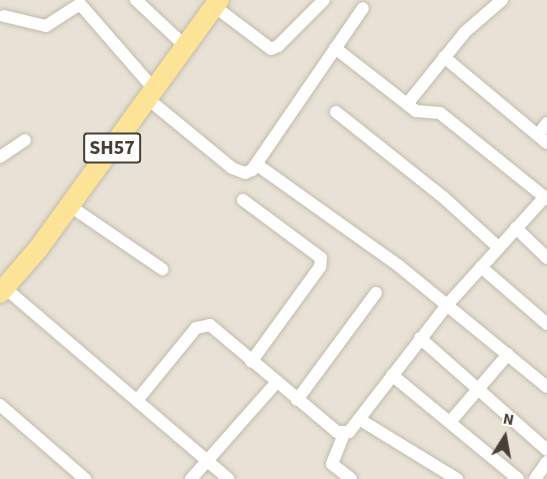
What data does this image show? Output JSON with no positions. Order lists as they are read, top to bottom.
{
  "streets": {
    "main road": ["SH57"]
  },
  "north": "top"
}
